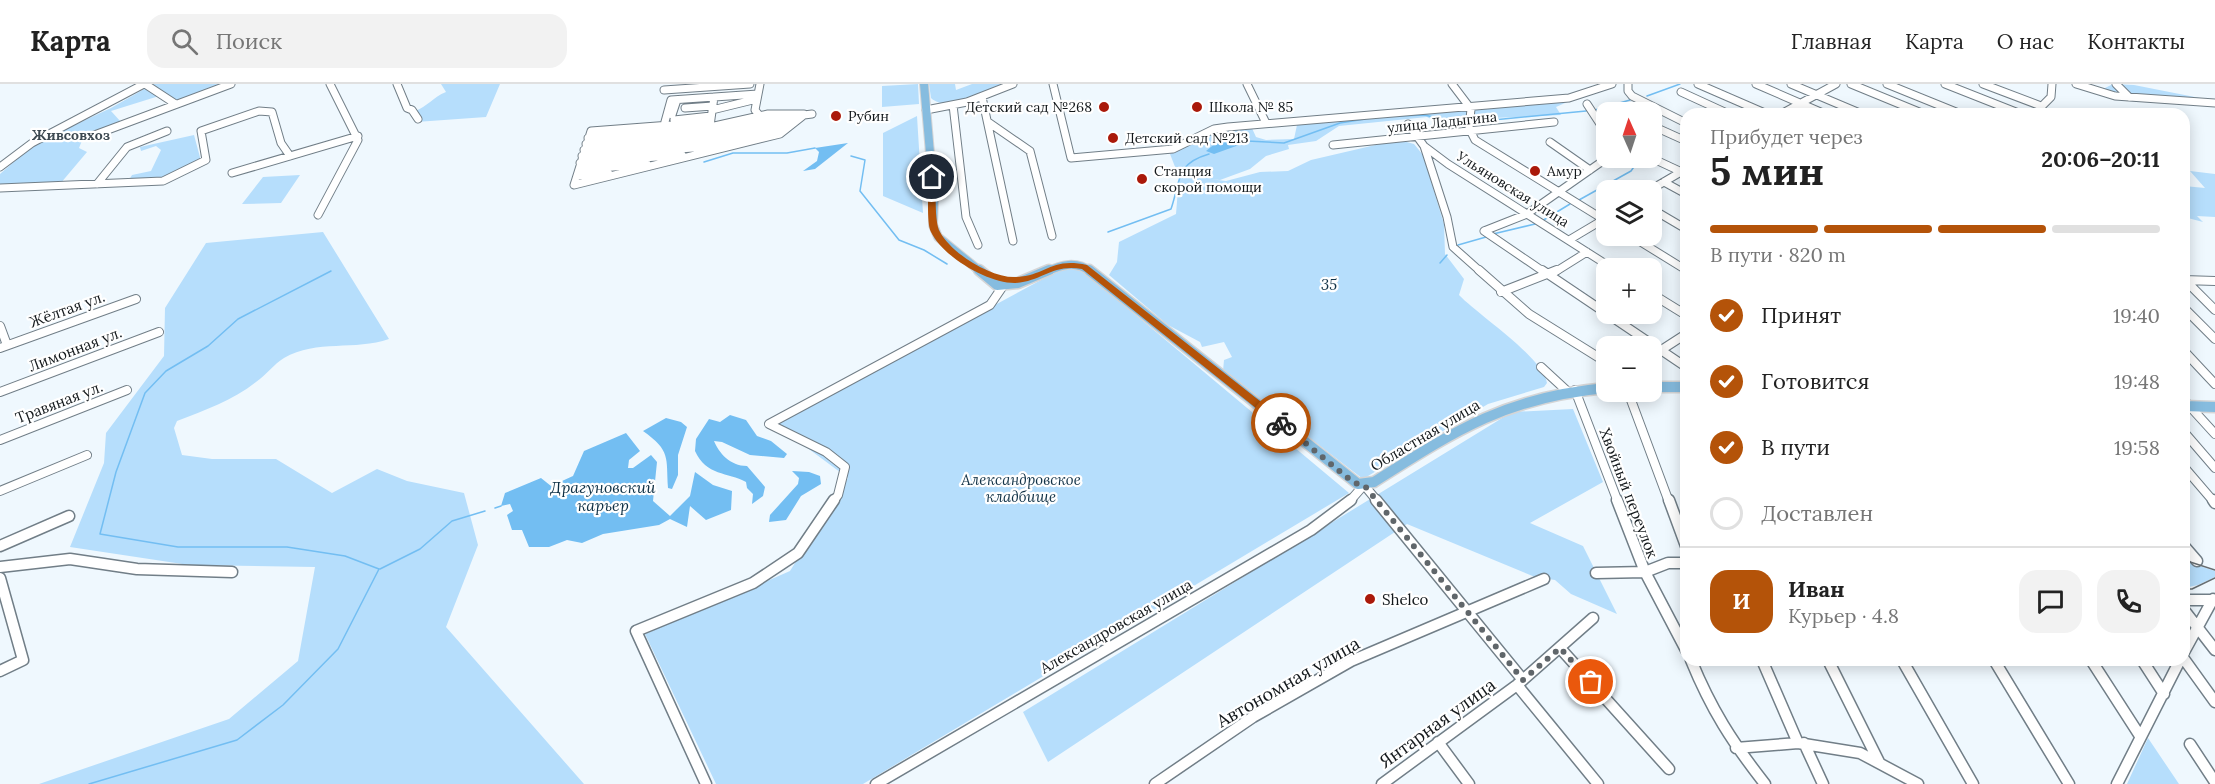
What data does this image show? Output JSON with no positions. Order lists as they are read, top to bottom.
{
  "streets": {
    "main road": ["Областная улица"],
    "street": [
      "улица Ладыгина",
      "Ульяновская улица",
      "Жёлтая ул.",
      "Лимонная ул.",
      "Травяная ул.",
      "Хвойный переулок",
      "Александровская улица",
      "Автономная улица",
      "Янтарная улица"
    ]
  },
  "crossings": [
    ["улица Ладыгина", "Ульяновская улица"],
    ["Областная улица", "Хвойный переулок"],
    ["Областная улица", "Александровская улица"]
  ],
  "districts": ["Живсовхоз"],
  "water": ["Драгуновский карьер"],
  "parks": ["35", "Александровское кладбище"],
  "places": [
    "Детский сад №268",
    "Школа № 85",
    "Рубин",
    "Детский сад №213",
    "Амур",
    "Станция скорой помощи",
    "Shelco"
  ],
  "north": "top",
  "page": {
    "header": "Карта",
    "search": "Поиск",
    "nav": [
      "Главная",
      "Карта",
      "О нас",
      "Контакты"
    ],
    "map_buttons": ["+", "−"],
    "heading": ["5 мин", "Прибудет через", "20:06–20:11"],
    "panel": ["Иван", "Курьер · 4.8"],
    "bar": "В пути · 820 m",
    "list": [
      ["Принят", "19:40"],
      ["Готовится", "19:48"],
      ["В пути", "19:58"],
      "Доставлен"
    ],
    "round": "И"
  }
}
